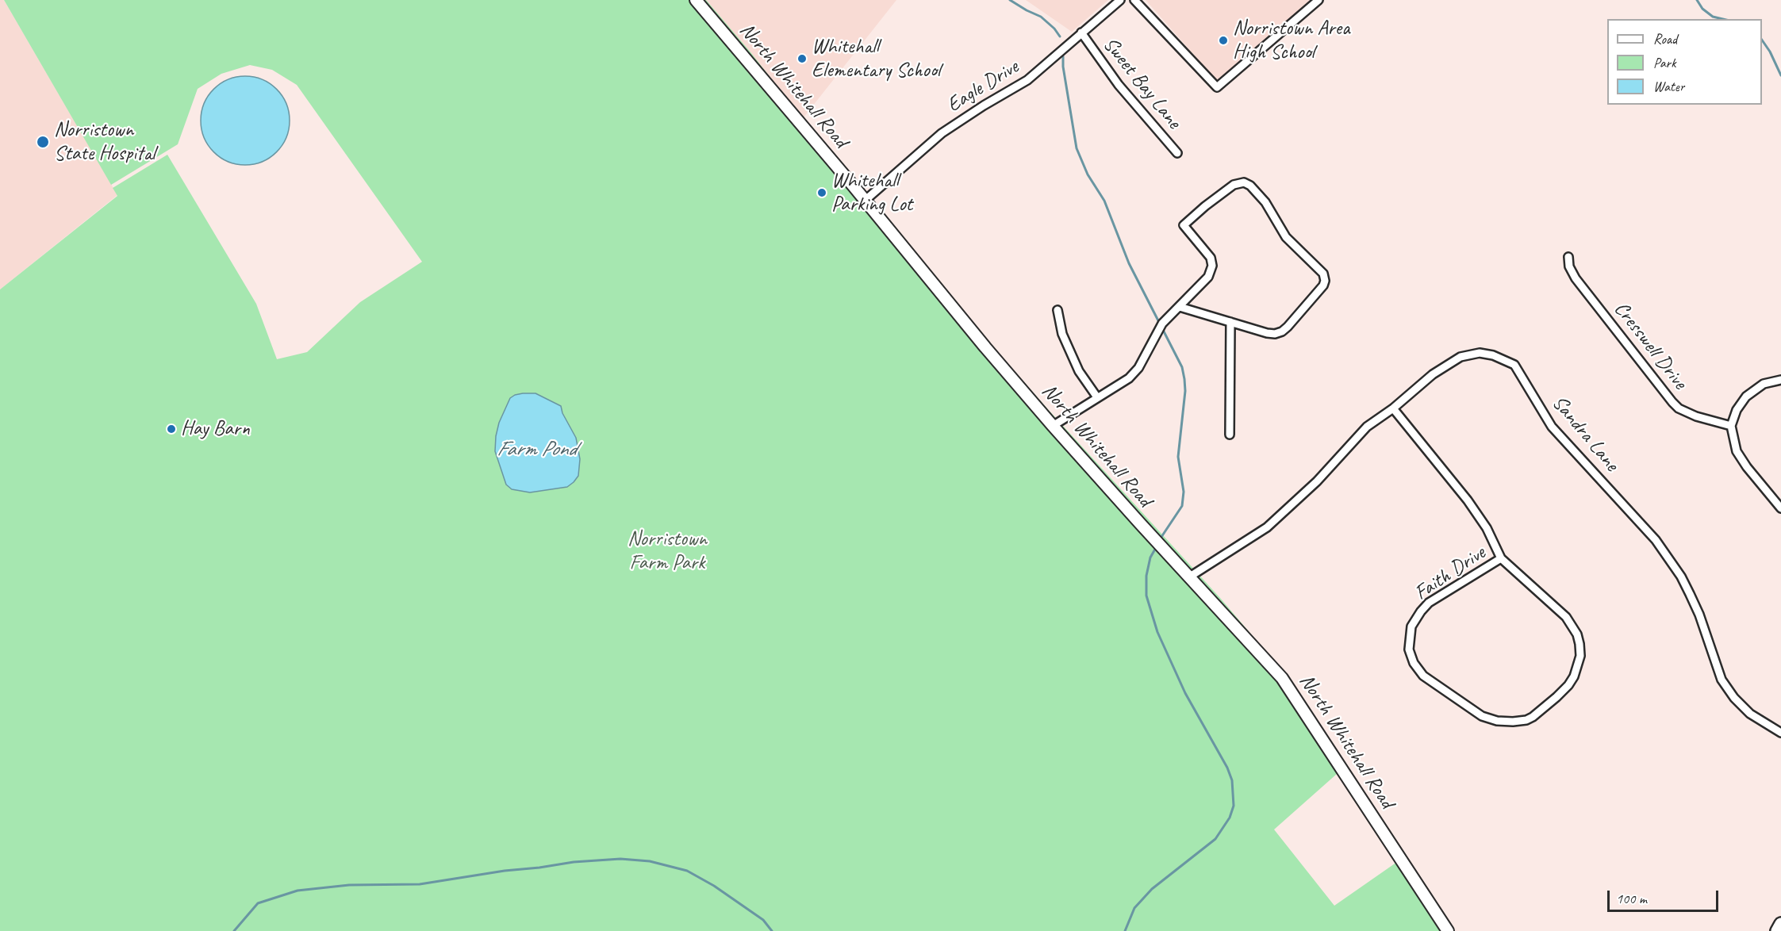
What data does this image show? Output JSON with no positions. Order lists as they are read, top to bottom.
{
  "streets": {
    "main road": ["North Whitehall Road"],
    "street": [
      "Sweet Bay Lane",
      "Eagle Drive",
      "Cresswell Drive",
      "Sandra Lane",
      "Faith Drive"
    ]
  },
  "crossings": [
    ["Sweet Bay Lane", "Eagle Drive"],
    ["North Whitehall Road", "Eagle Drive"],
    ["North Whitehall Road", "Sandra Lane"],
    ["Sandra Lane", "Faith Drive"]
  ],
  "water": ["Farm Pond"],
  "parks": ["Norristown Farm Park"],
  "places": [
    "Norristown Area High School",
    "Whitehall Elementary School",
    "Norristown State Hospital",
    "Whitehall Parking Lot",
    "Hay Barn"
  ],
  "legend": ["Road", "Park", "Water"],
  "scale_bar": "100 m"
}
